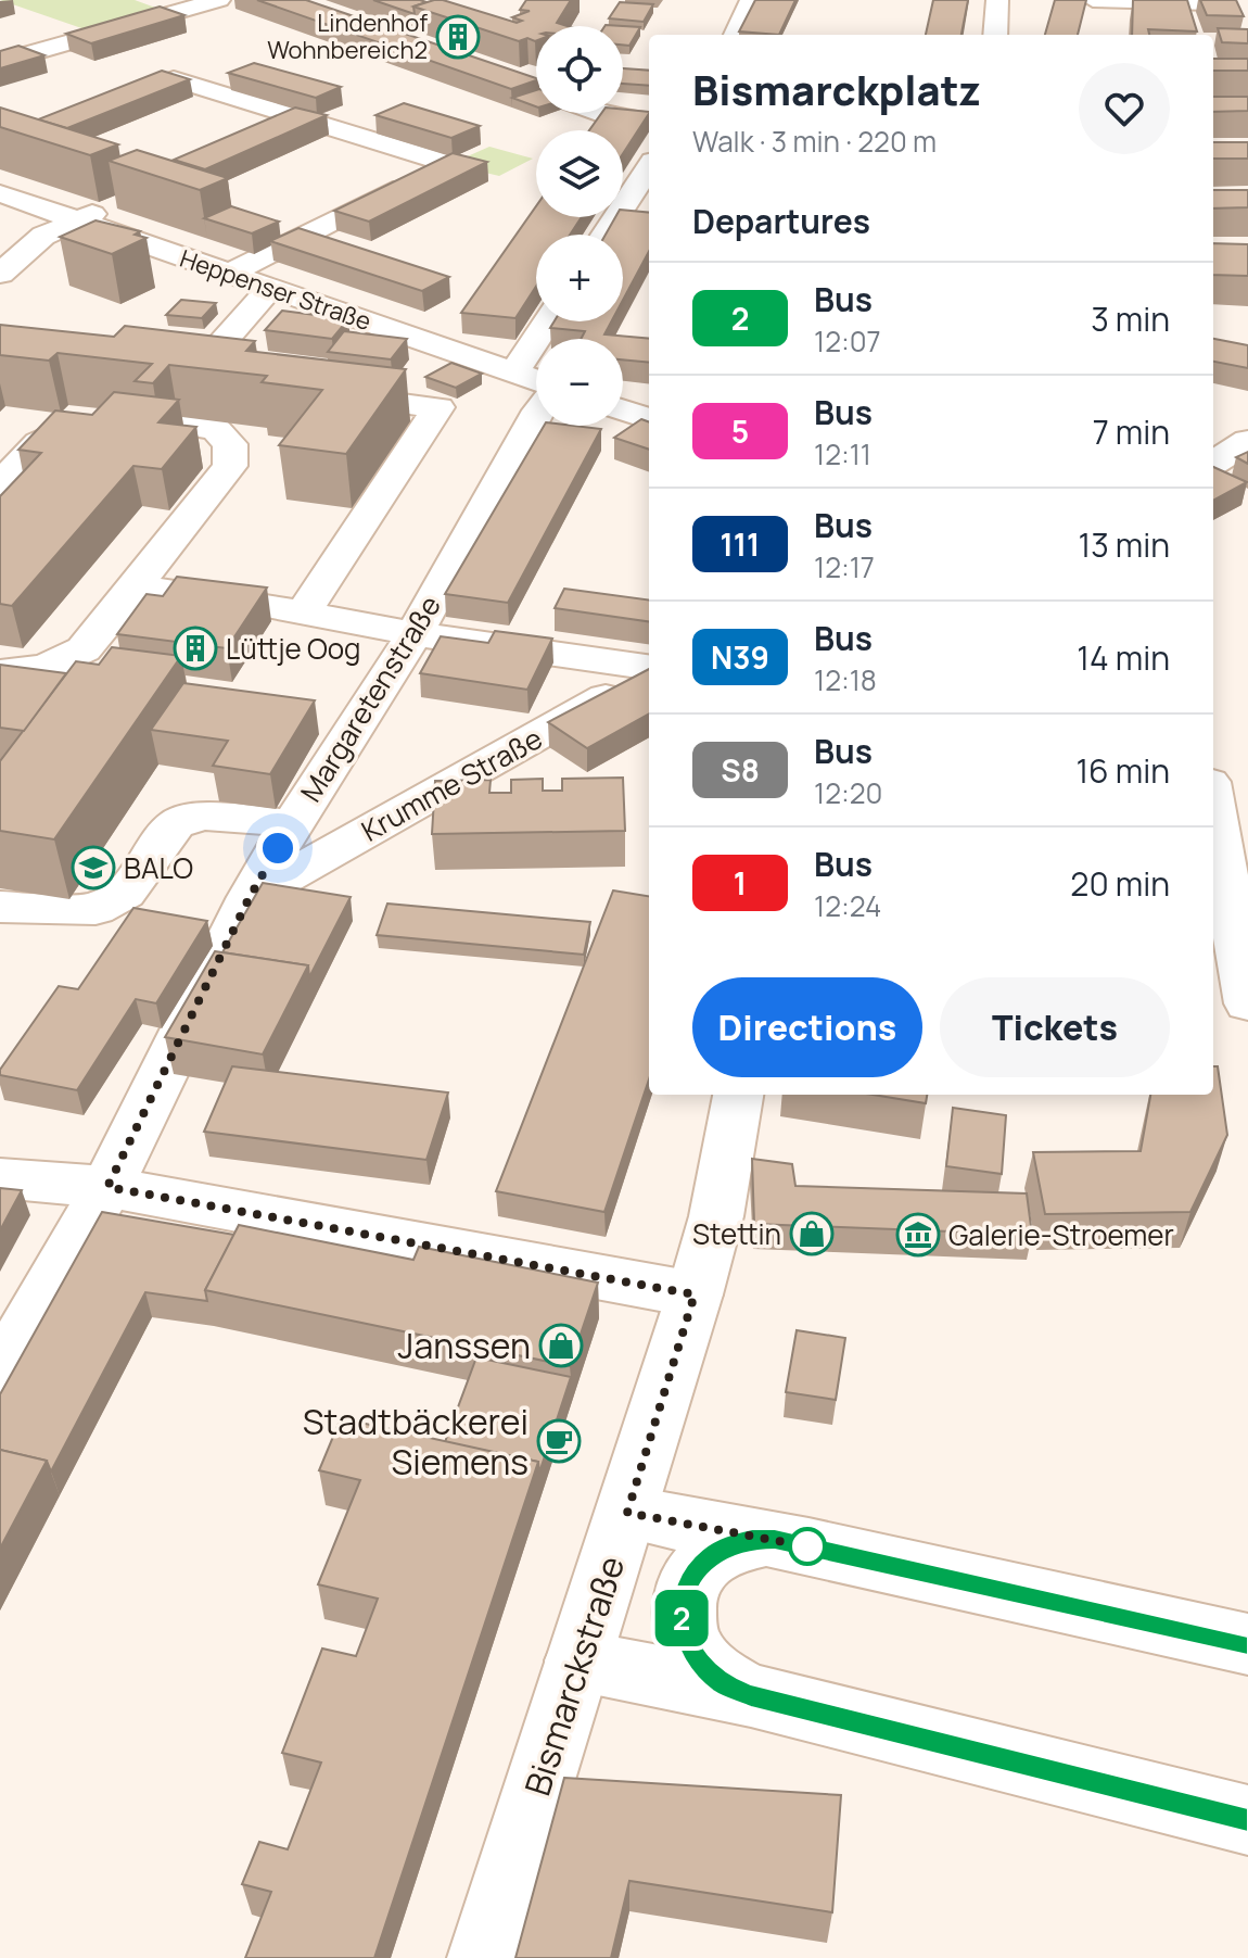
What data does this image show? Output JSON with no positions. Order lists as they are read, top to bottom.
{
  "streets": {
    "street": [
      "Heppenser Straße",
      "Margaretenstraße",
      "Krumme Straße",
      "Bismarckstraße"
    ]
  },
  "crossings": [
    ["Margaretenstraße", "Krumme Straße"]
  ],
  "places": {
    "building": ["Lindenhof Wohnbereich2", "Lüttje Oog"],
    "school or university": ["BALO"],
    "shop": ["Stettin", "Janssen"],
    "museum": ["Galerie-Stroemer"],
    "cafe": ["Stadtbäckerei Siemens"]
  },
  "lines": ["bus line 2"],
  "page": {
    "on_map": "2",
    "map_buttons": ["+", "−"],
    "heading": [
      ["Bismarckplatz", "Walk · 3 min · 220 m"],
      "Departures"
    ],
    "list": [
      {
        "mark": "2",
        "name": "Bus",
        "note": "12:07",
        "value": "3 min"
      },
      {
        "mark": "5",
        "name": "Bus",
        "note": "12:11",
        "value": "7 min"
      },
      {
        "mark": "111",
        "name": "Bus",
        "note": "12:17",
        "value": "13 min"
      },
      {
        "mark": "N39",
        "name": "Bus",
        "note": "12:18",
        "value": "14 min"
      },
      {
        "mark": "S8",
        "name": "Bus",
        "note": "12:20",
        "value": "16 min"
      },
      {
        "mark": "1",
        "name": "Bus",
        "note": "12:24",
        "value": "20 min"
      }
    ],
    "buttons": ["Directions", "Tickets"]
  }
}
